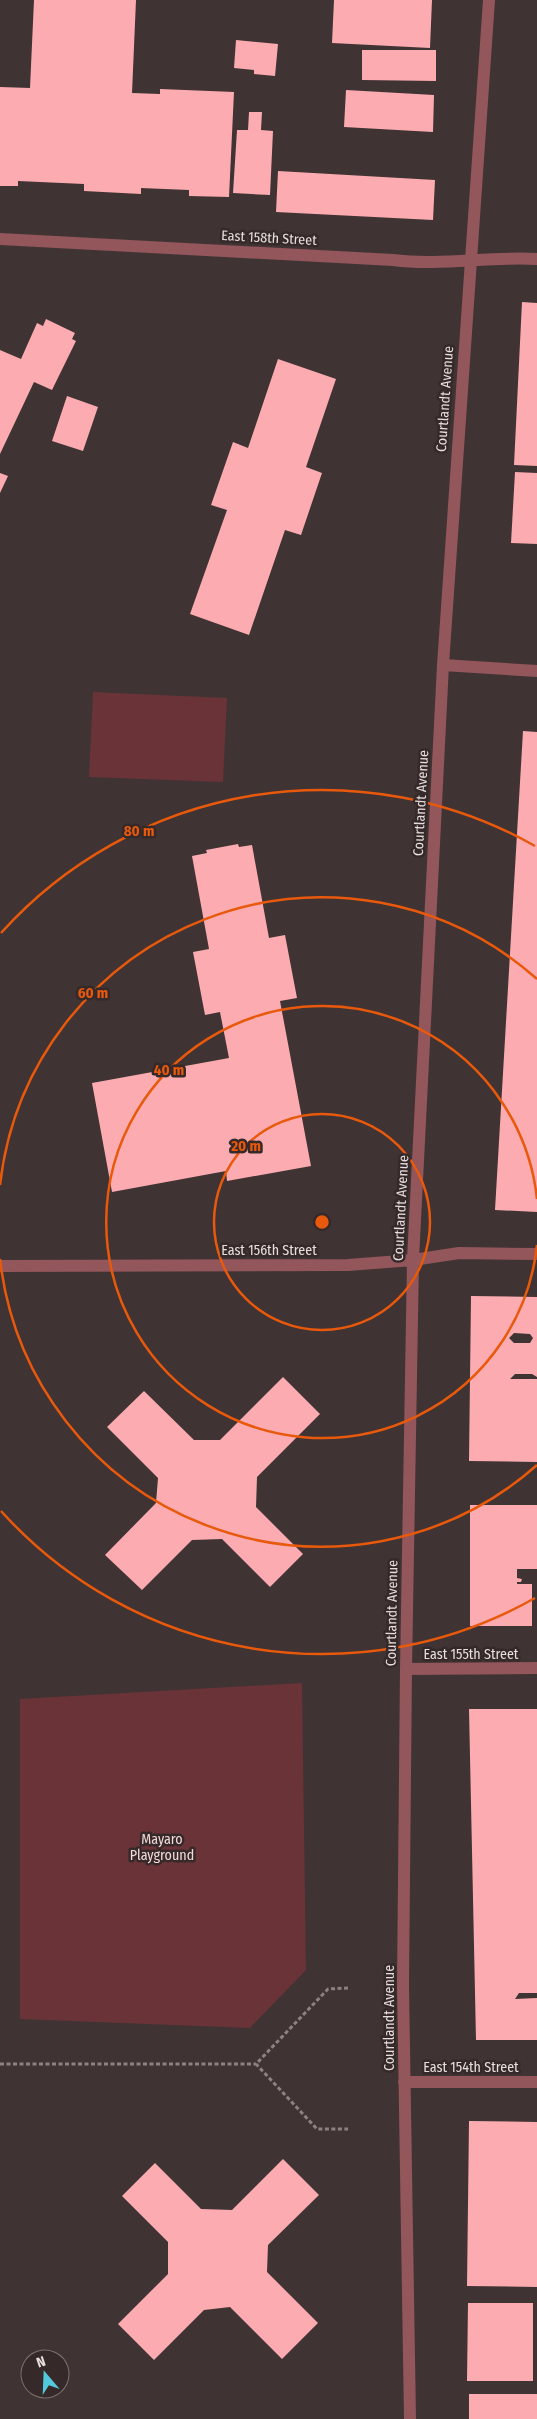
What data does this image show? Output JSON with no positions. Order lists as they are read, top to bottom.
{
  "streets": {
    "street": [
      "East 158th Street",
      "Courtlandt Avenue",
      "East 156th Street",
      "East 155th Street",
      "East 154th Street"
    ]
  },
  "crossings": [
    ["East 158th Street", "Courtlandt Avenue"],
    ["Courtlandt Avenue", "East 156th Street"],
    ["Courtlandt Avenue", "East 155th Street"],
    ["Courtlandt Avenue", "East 154th Street"]
  ],
  "parks": ["Mayaro Playground"],
  "north": "top",
  "rings": [
    "80 m",
    "60 m",
    "40 m",
    "20 m"
  ]
}
